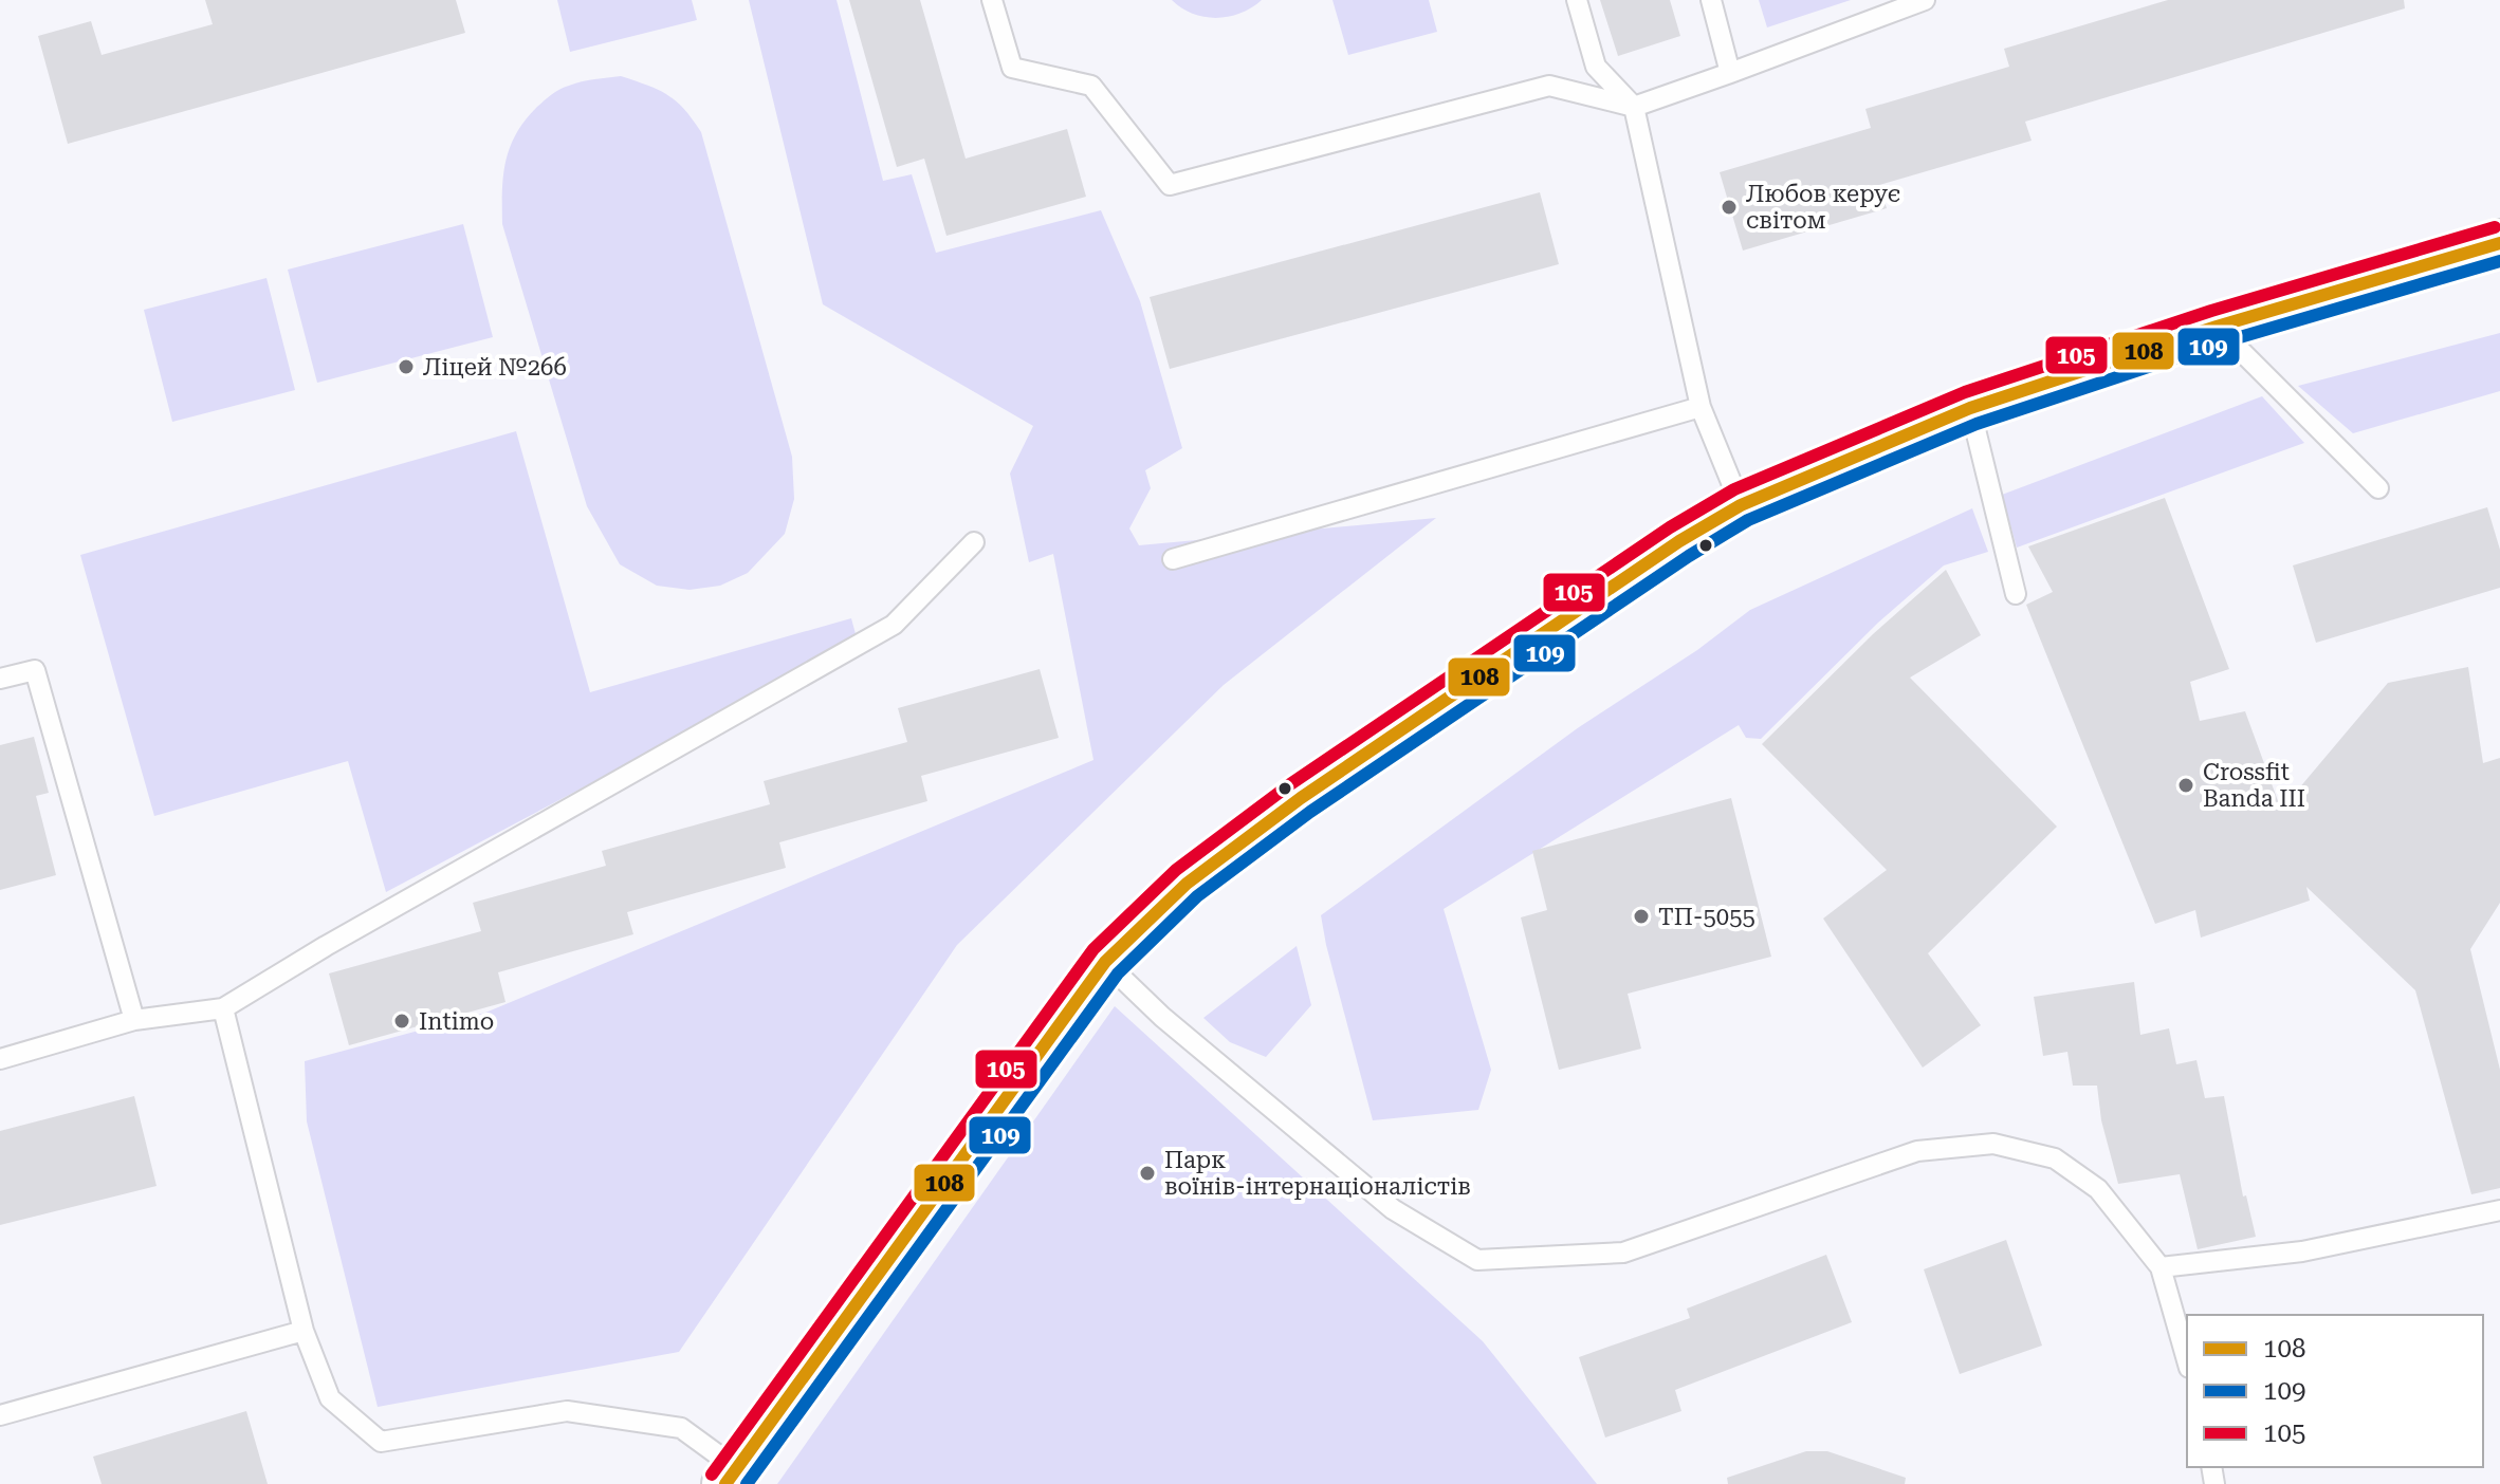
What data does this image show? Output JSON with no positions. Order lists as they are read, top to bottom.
{
  "places": [
    "Любов керує світом",
    "Ліцей №266",
    "Crossfit Banda III",
    "ТП-5055",
    "Intimo",
    "Парк воїнів-інтернаціоналістів"
  ],
  "lines": ["transit line 105", "transit line 108", "transit line 109"],
  "legend": ["108", "109", "105"]
}
